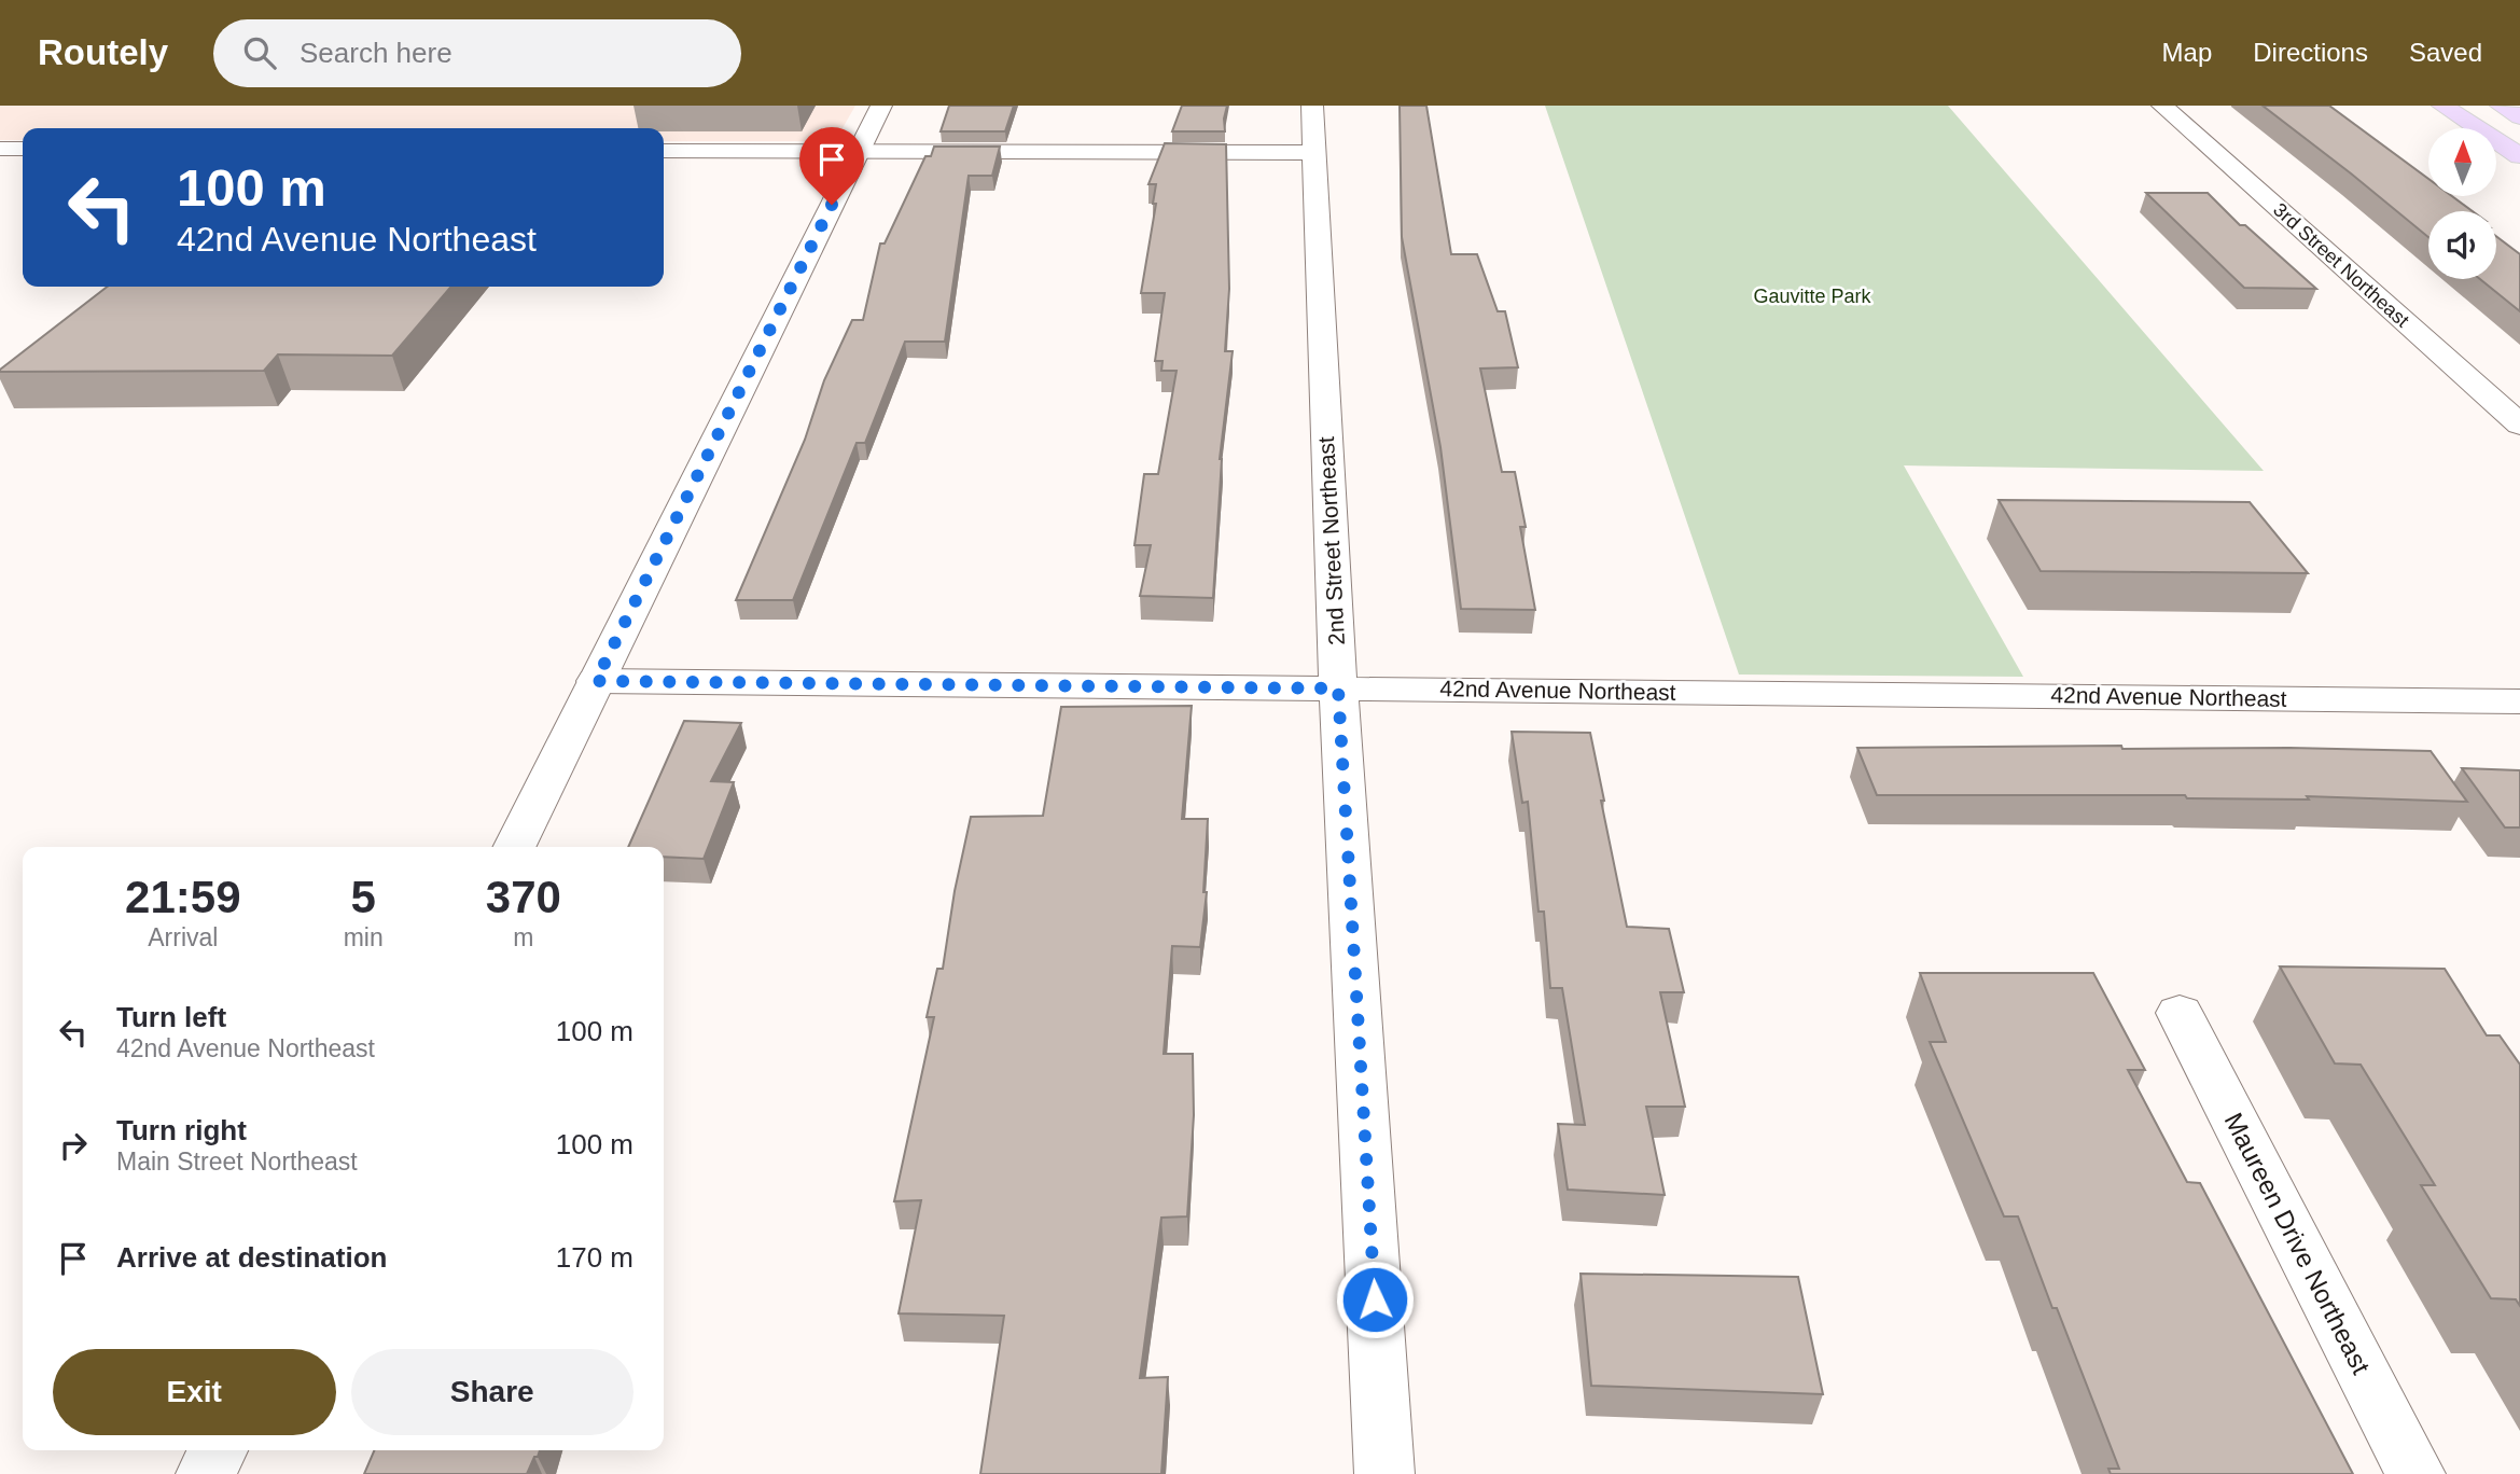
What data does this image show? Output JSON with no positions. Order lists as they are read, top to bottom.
{
  "streets": {
    "street": [
      "3rd Street Northeast",
      "2nd Street Northeast",
      "42nd Avenue Northeast",
      "Maureen Drive Northeast"
    ]
  },
  "crossings": [
    ["2nd Street Northeast", "42nd Avenue Northeast"]
  ],
  "parks": ["Gauvitte Park"],
  "north": "top",
  "page": {
    "header": "Routely",
    "search": "Search here",
    "nav": ["Map", "Directions", "Saved"],
    "turn": ["100 m", "42nd Avenue Northeast"],
    "eta": [
      "21:59",
      "Arrival",
      "5",
      "min",
      "370",
      "m"
    ],
    "list": [
      {
        "name": "Turn left",
        "note": "42nd Avenue Northeast",
        "value": "100 m"
      },
      {
        "name": "Turn right",
        "note": "Main Street Northeast",
        "value": "100 m"
      },
      {
        "name": "Arrive at destination",
        "value": "170 m"
      }
    ],
    "buttons": ["Exit", "Share"]
  }
}
